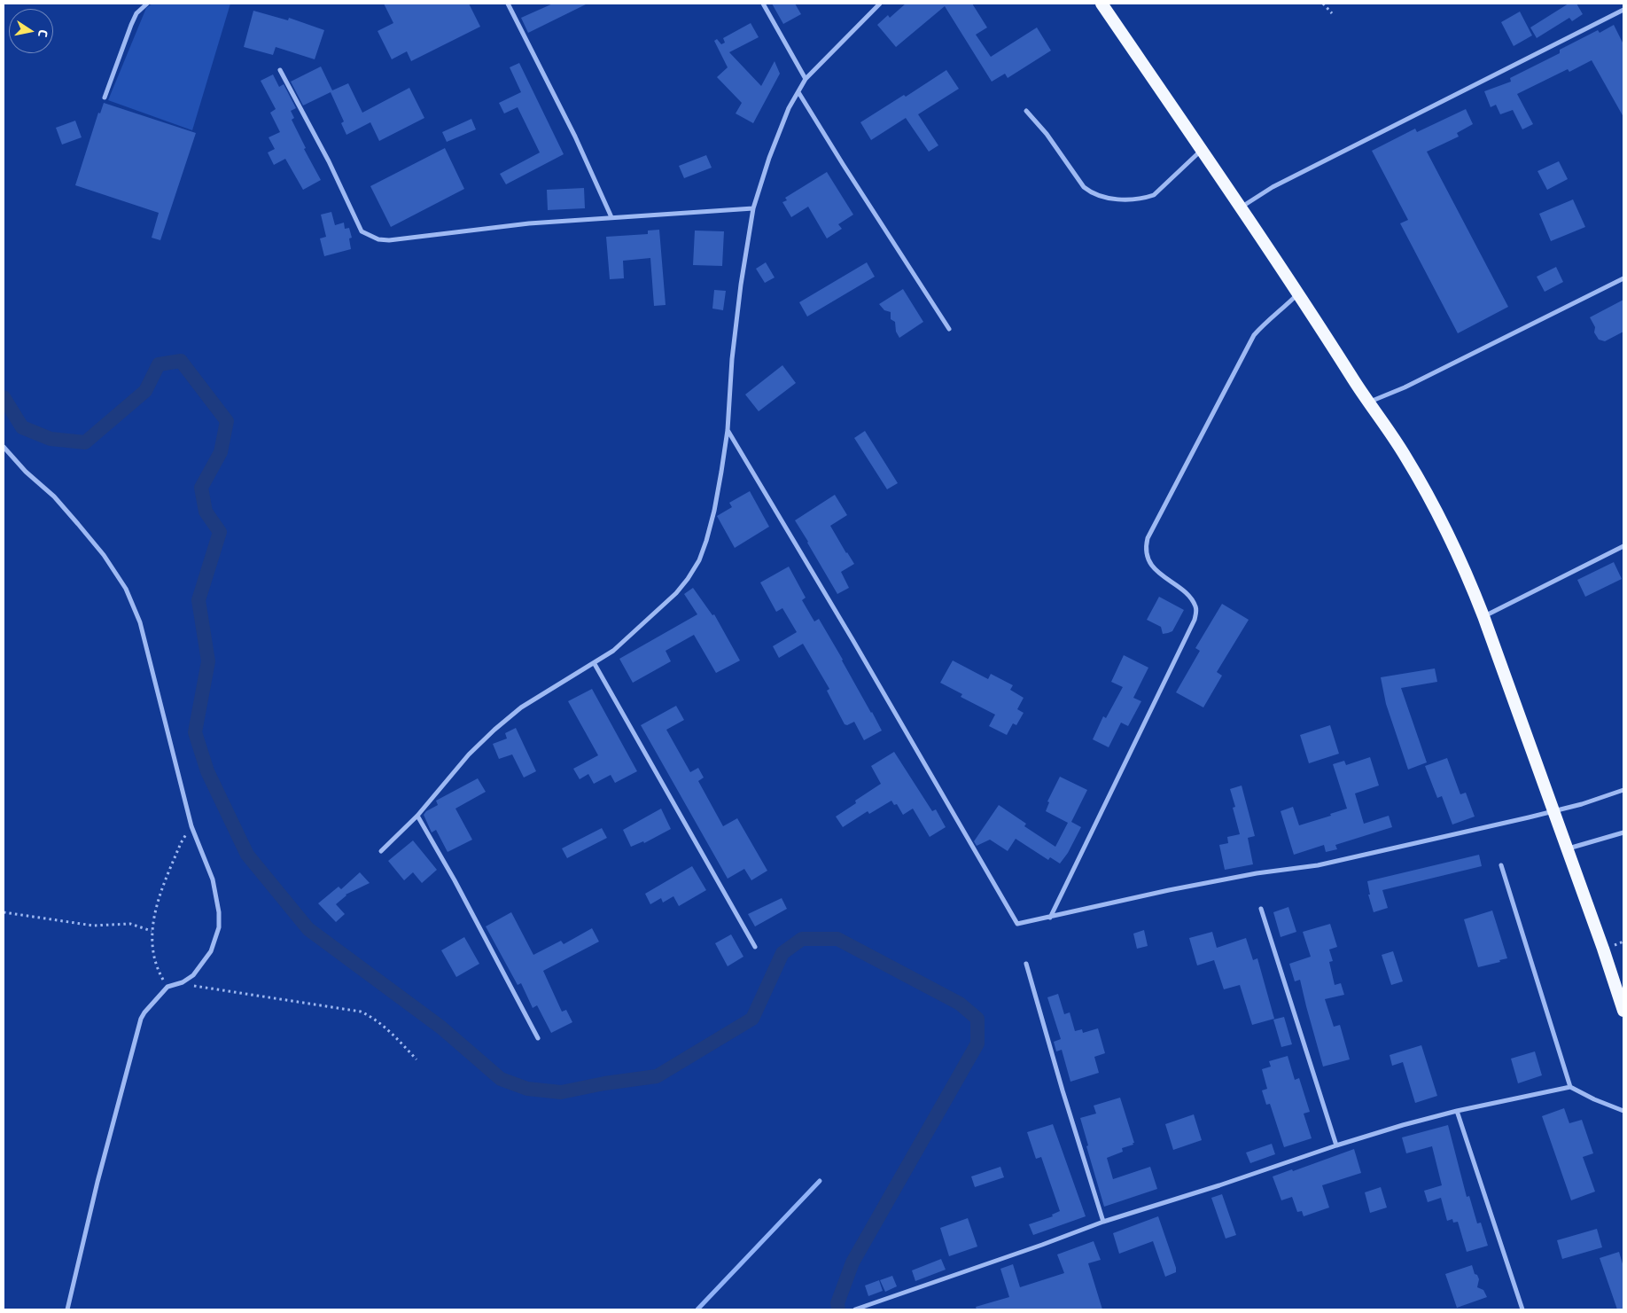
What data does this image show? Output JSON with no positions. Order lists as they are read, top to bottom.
{
  "north": "right"
}
